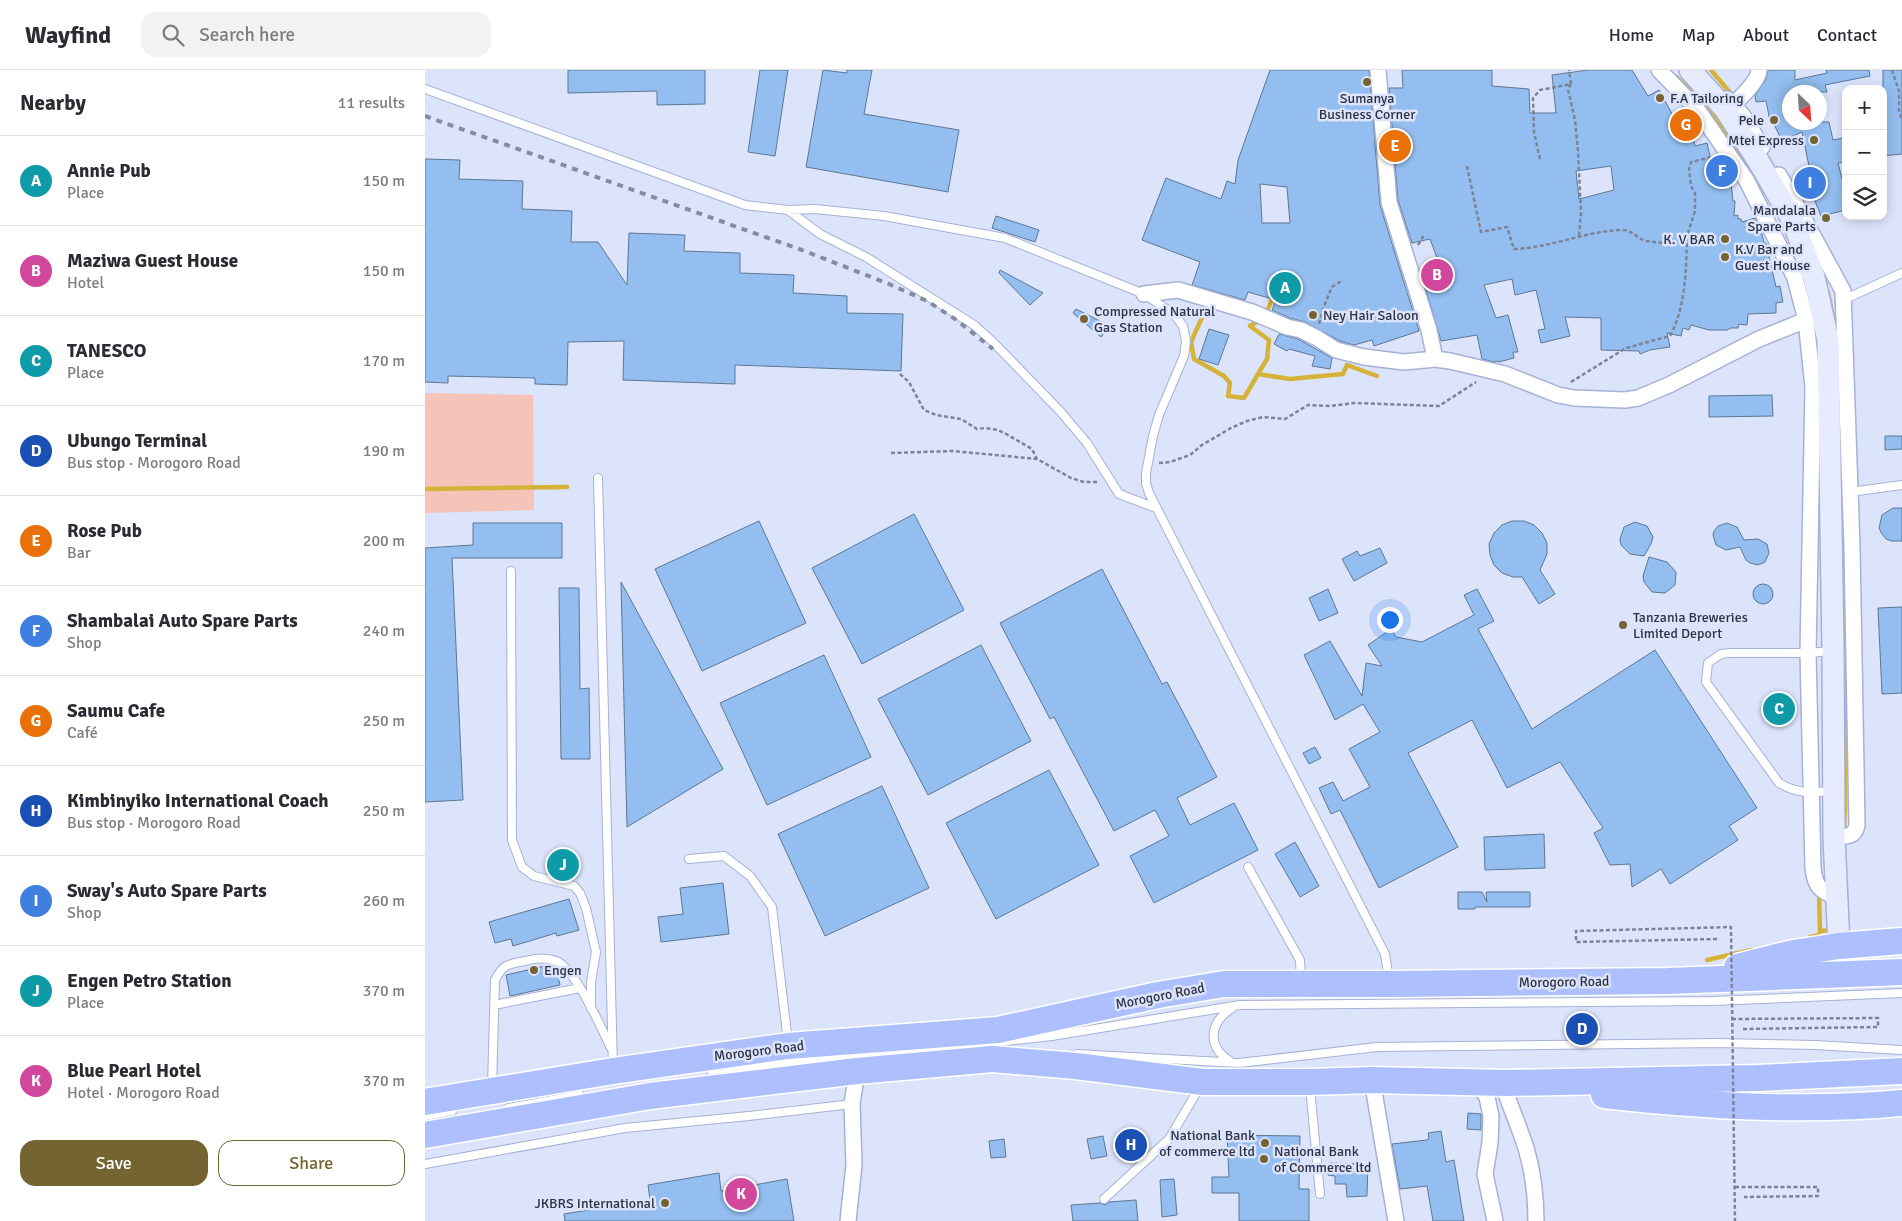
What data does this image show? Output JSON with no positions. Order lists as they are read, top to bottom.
{
  "streets": {
    "highway": ["Morogoro Road"]
  },
  "places": [
    "Sumanya Business Corner",
    "F.A Tailoring",
    "Pele",
    "Mtei Express",
    "Mandalala Spare Parts",
    "K. V BAR",
    "K.V Bar and Guest House",
    "Ney Hair Saloon",
    "Compressed Natural Gas Station",
    "Tanzania Breweries Limited Deport",
    "Engen",
    "National Bank of commerce ltd",
    "National Bank of Commerce ltd",
    "JKBRS International"
  ],
  "north": "bottom right",
  "page": {
    "header": "Wayfind",
    "search": "Search here",
    "nav": [
      "Home",
      "Map",
      "About",
      "Contact"
    ],
    "heading": ["Nearby", "11 results"],
    "map_buttons": ["+", "−"],
    "pins": [
      "G",
      "E",
      "F",
      "I",
      "B",
      "A",
      "C",
      "J",
      "D",
      "H",
      "K"
    ],
    "list": [
      {
        "mark": "A",
        "name": "Annie Pub",
        "note": "Place",
        "value": "150 m"
      },
      {
        "mark": "B",
        "name": "Maziwa Guest House",
        "note": "Hotel",
        "value": "150 m"
      },
      {
        "mark": "C",
        "name": "TANESCO",
        "note": "Place",
        "value": "170 m"
      },
      {
        "mark": "D",
        "name": "Ubungo Terminal",
        "note": "Bus stop · Morogoro Road",
        "value": "190 m"
      },
      {
        "mark": "E",
        "name": "Rose Pub",
        "note": "Bar",
        "value": "200 m"
      },
      {
        "mark": "F",
        "name": "Shambalai Auto Spare Parts",
        "note": "Shop",
        "value": "240 m"
      },
      {
        "mark": "G",
        "name": "Saumu Cafe",
        "note": "Café",
        "value": "250 m"
      },
      {
        "mark": "H",
        "name": "Kimbinyiko International Coach",
        "note": "Bus stop · Morogoro Road",
        "value": "250 m"
      },
      {
        "mark": "I",
        "name": "Sway's Auto Spare Parts",
        "note": "Shop",
        "value": "260 m"
      },
      {
        "mark": "J",
        "name": "Engen Petro Station",
        "note": "Place",
        "value": "370 m"
      },
      {
        "mark": "K",
        "name": "Blue Pearl Hotel",
        "note": "Hotel · Morogoro Road",
        "value": "370 m"
      }
    ],
    "buttons": ["Save", "Share"]
  }
}
